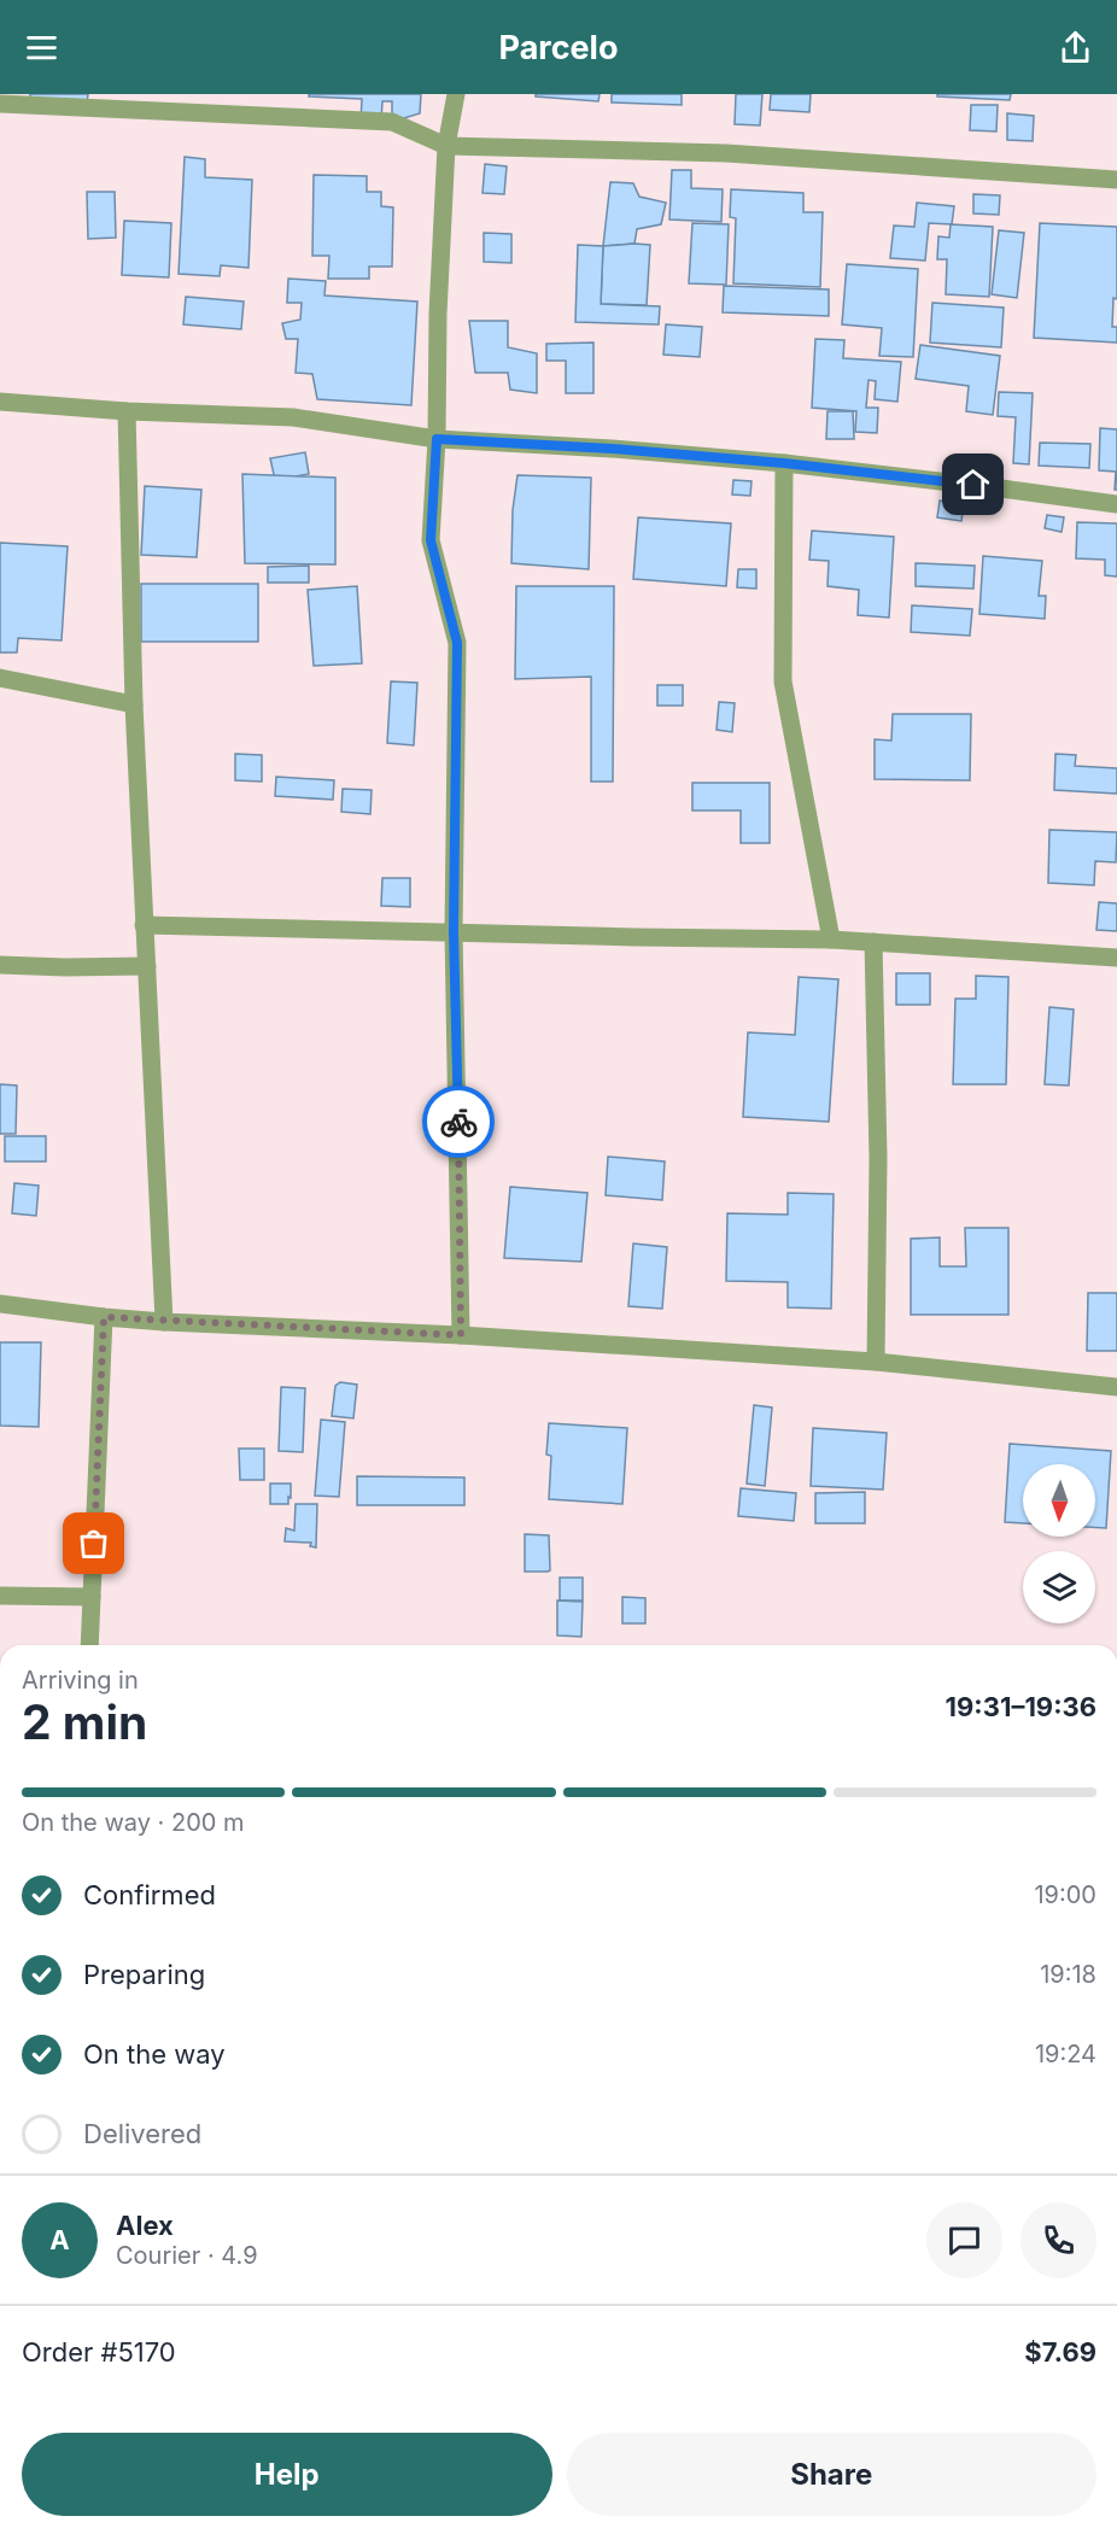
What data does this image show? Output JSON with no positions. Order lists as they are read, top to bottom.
{
  "north": "bottom",
  "page": {
    "header": "Parcelo",
    "heading": ["2 min", "Arriving in", "19:31–19:36"],
    "panel": [
      "Alex",
      "Courier · 4.9",
      "Order #5170",
      "$7.69"
    ],
    "bar": "On the way · 200 m",
    "list": [
      ["Confirmed", "19:00"],
      ["Preparing", "19:18"],
      ["On the way", "19:24"],
      "Delivered"
    ],
    "round": "A",
    "buttons": ["Help", "Share"]
  }
}
